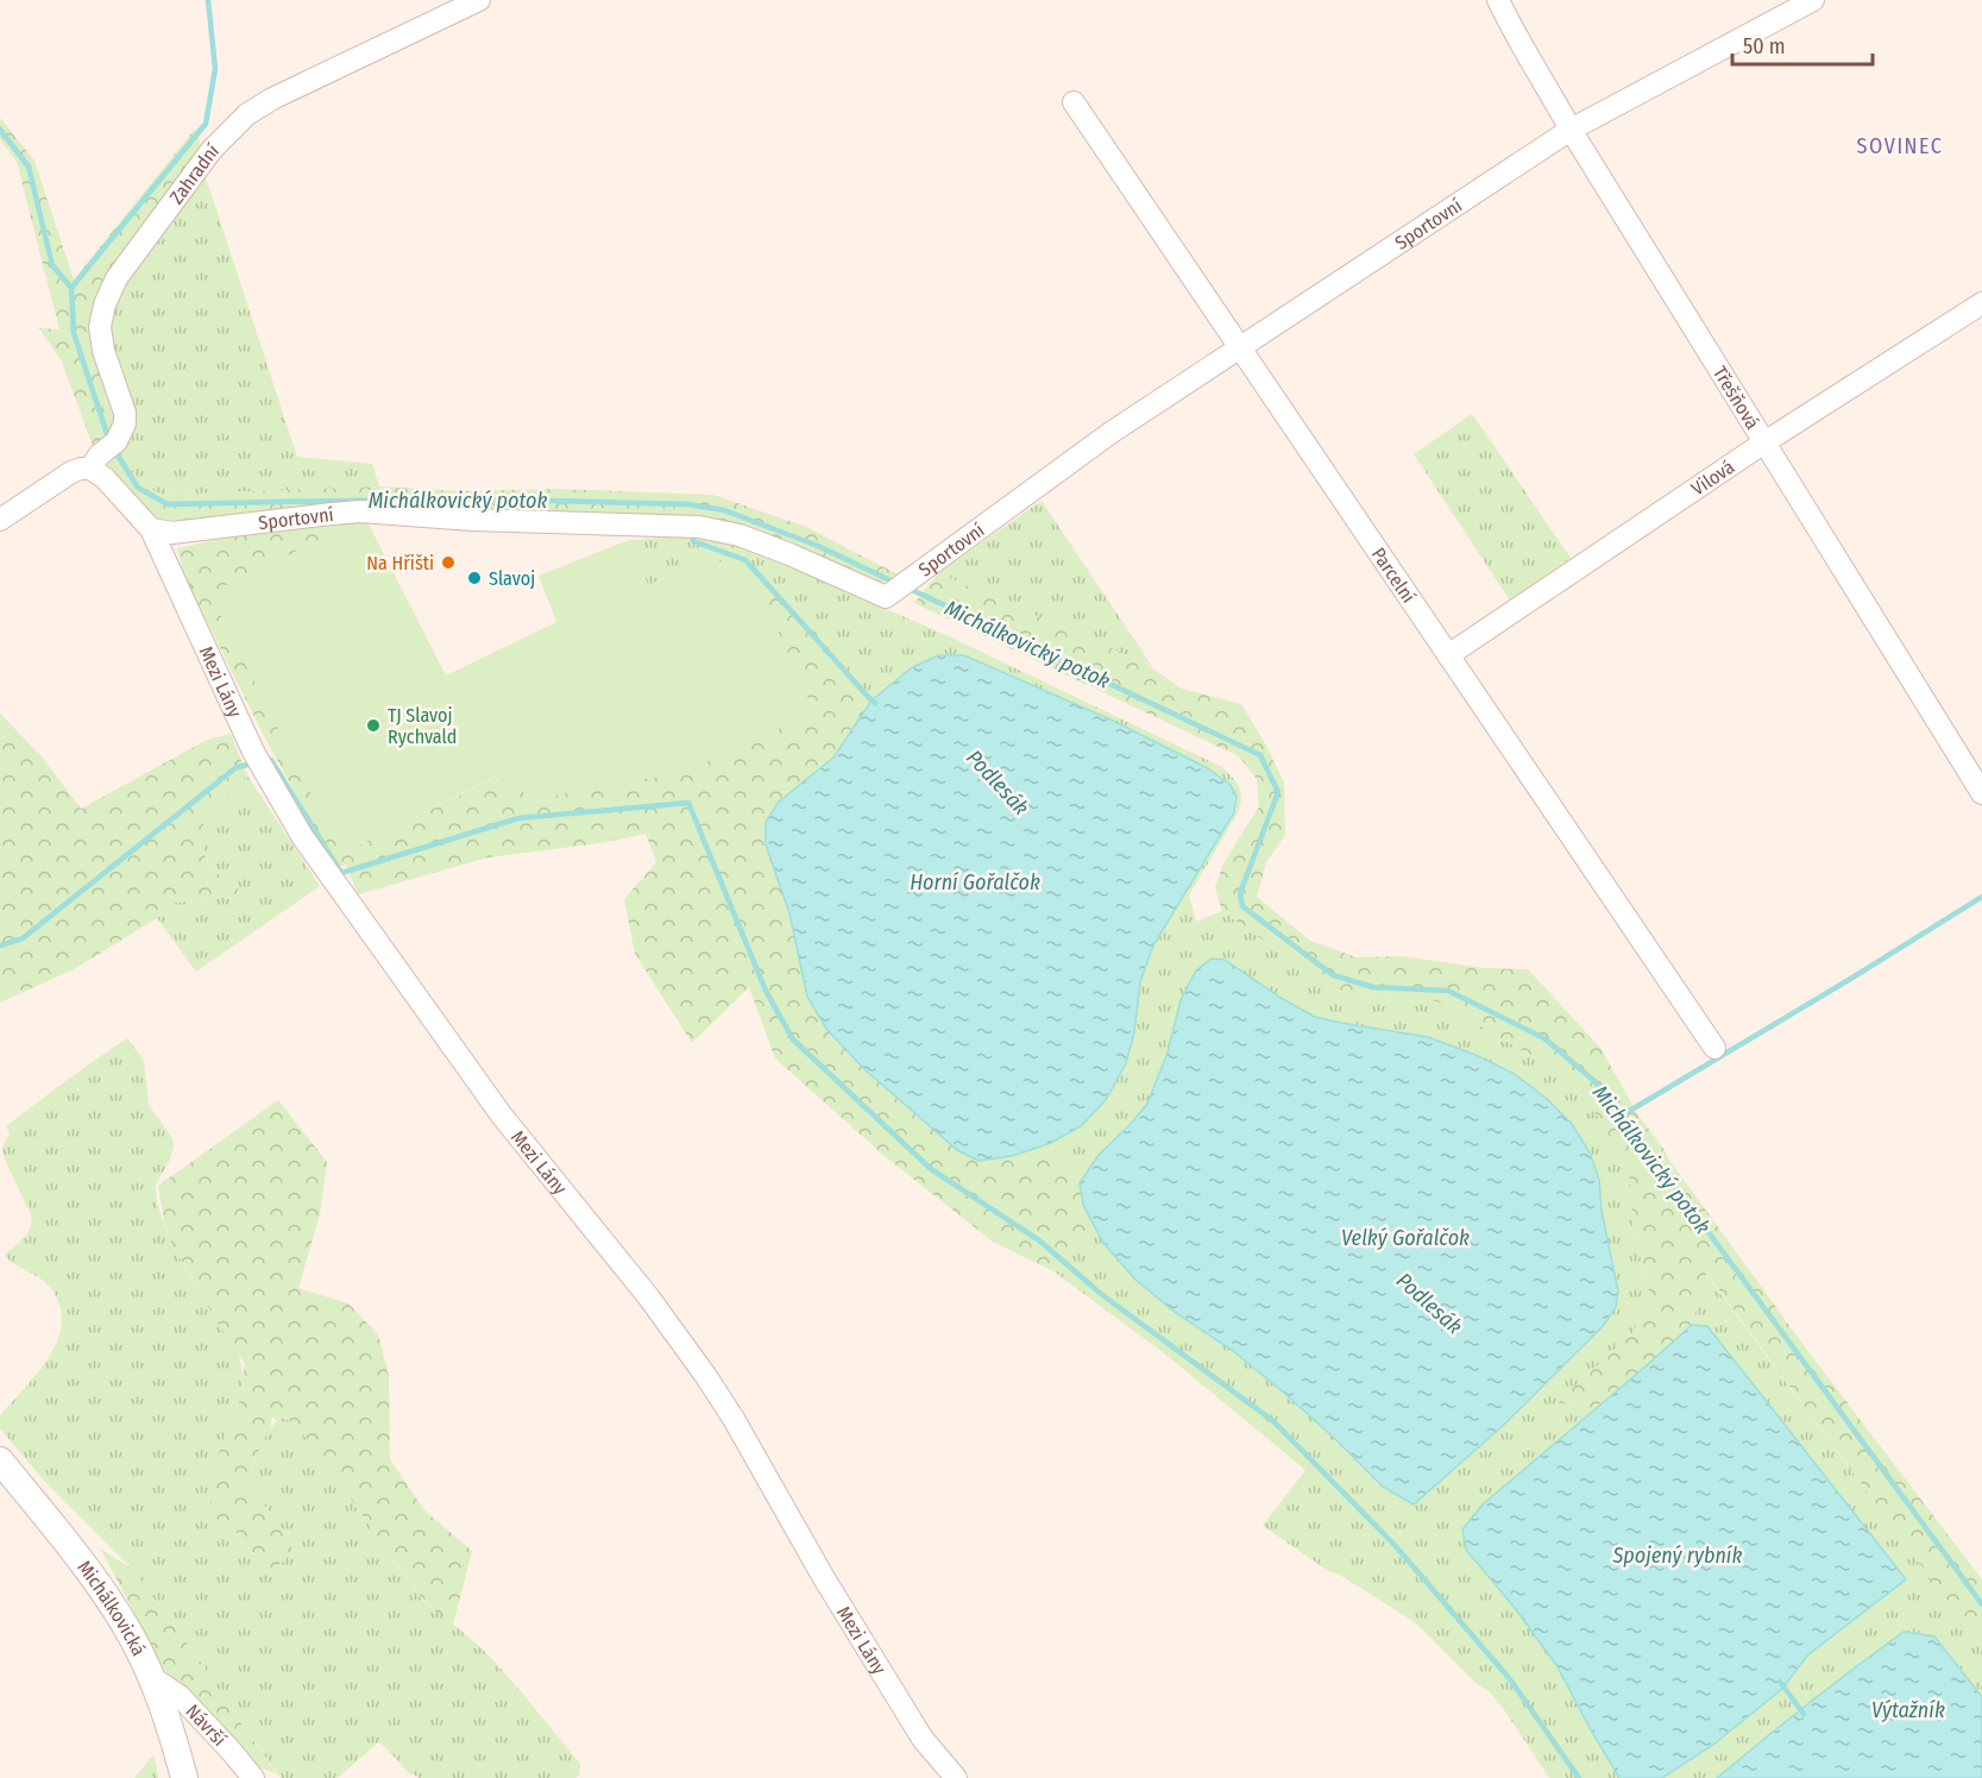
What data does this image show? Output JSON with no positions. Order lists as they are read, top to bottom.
{
  "streets": {
    "street": [
      "Zahradní",
      "Sportovní",
      "Třešňová",
      "Vilová",
      "Parcelní",
      "Mezi Lány",
      "Michálkovická",
      "Návrší"
    ]
  },
  "crossings": [
    ["Sportovní", "Třešňová"],
    ["Sportovní", "Parcelní"],
    ["Sportovní", "Mezi Lány"],
    ["Třešňová", "Vilová"],
    ["Vilová", "Parcelní"],
    ["Michálkovická", "Návrší"]
  ],
  "districts": ["SOVINEC"],
  "water": [
    "Michálkovický potok",
    "Podlesák",
    "Horní Gořalčok",
    "Velký Gořalčok",
    "Spojený rybník",
    "Výtažník"
  ],
  "places": ["Na Hřišti", "Slavoj", "TJ Slavoj Rychvald"],
  "scale_bar": "50 m"
}
